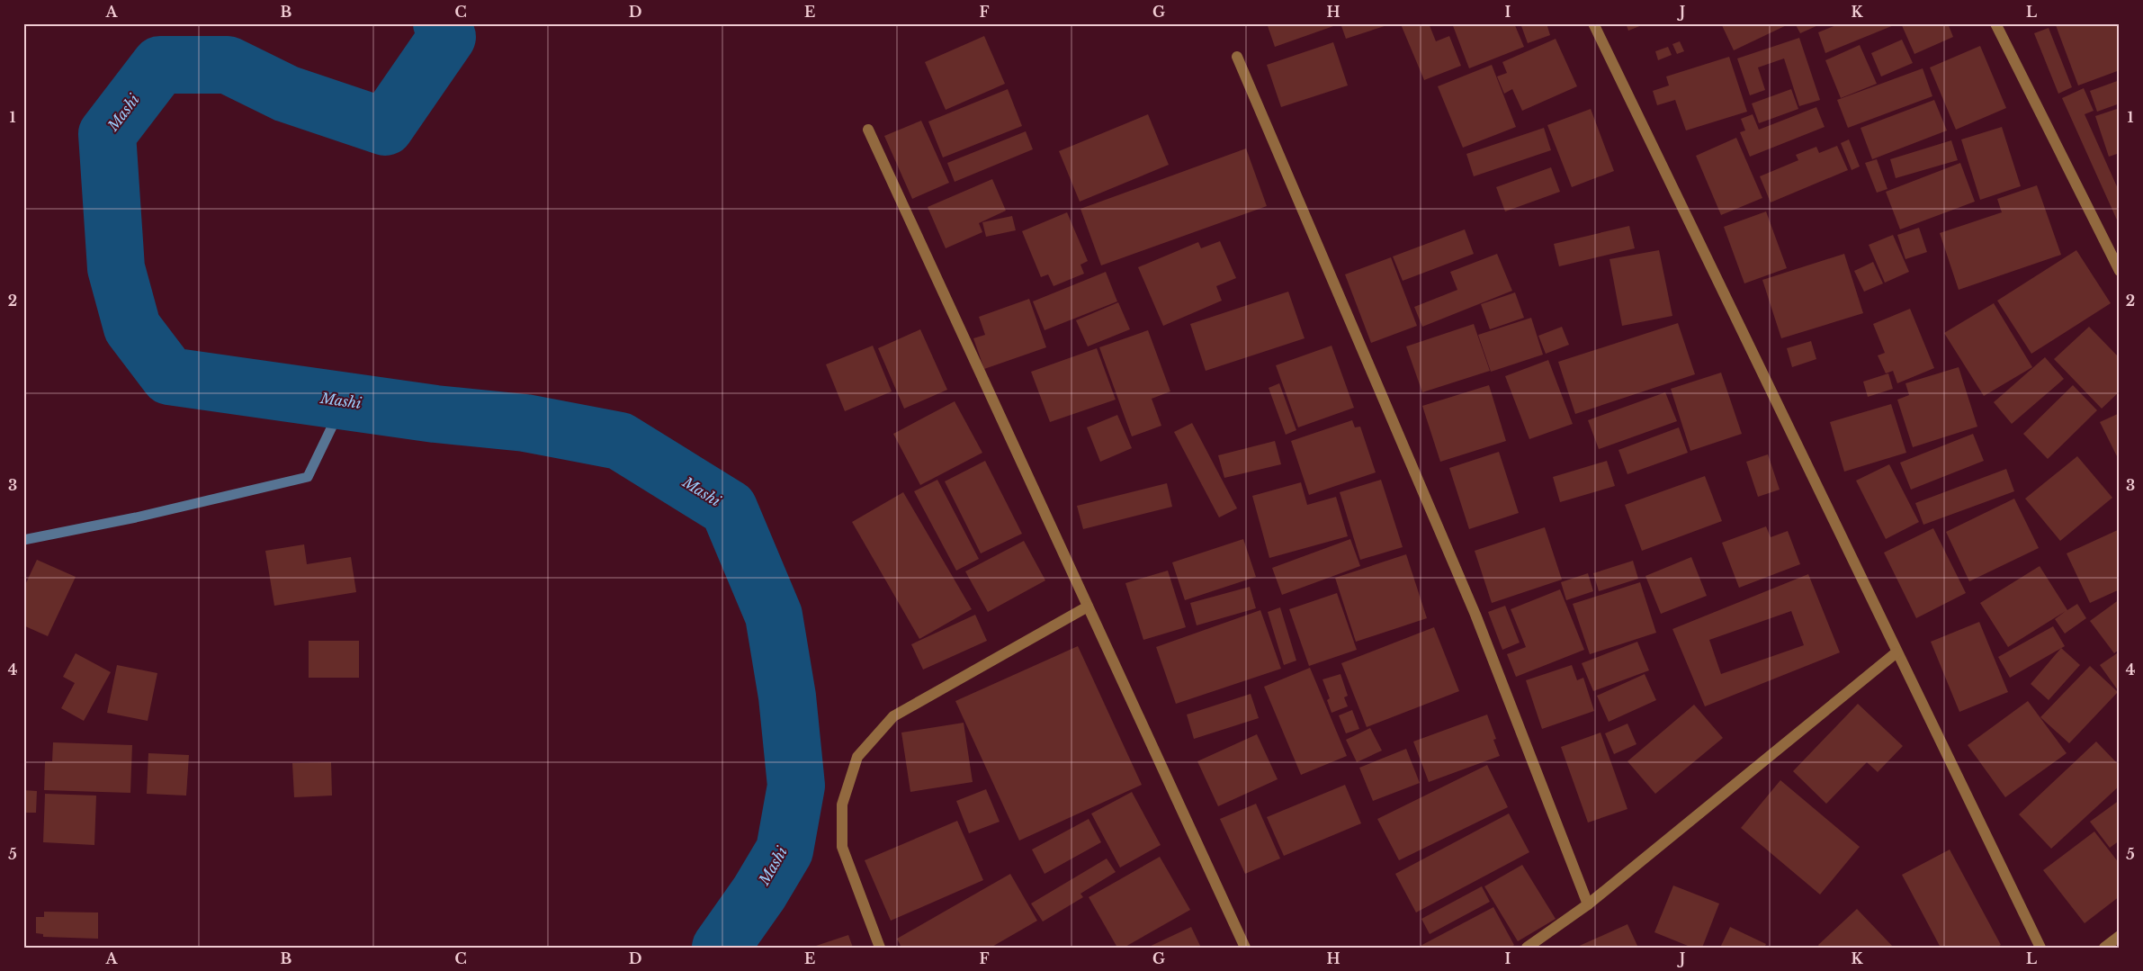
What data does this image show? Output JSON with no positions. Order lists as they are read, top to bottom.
{
  "water": ["Mashi"],
  "grid": {
    "columns": [
      "A",
      "B",
      "C",
      "D",
      "E",
      "F",
      "G",
      "H",
      "I",
      "J",
      "K",
      "L"
    ],
    "rows": [
      "1",
      "2",
      "3",
      "4",
      "5"
    ]
  }
}
